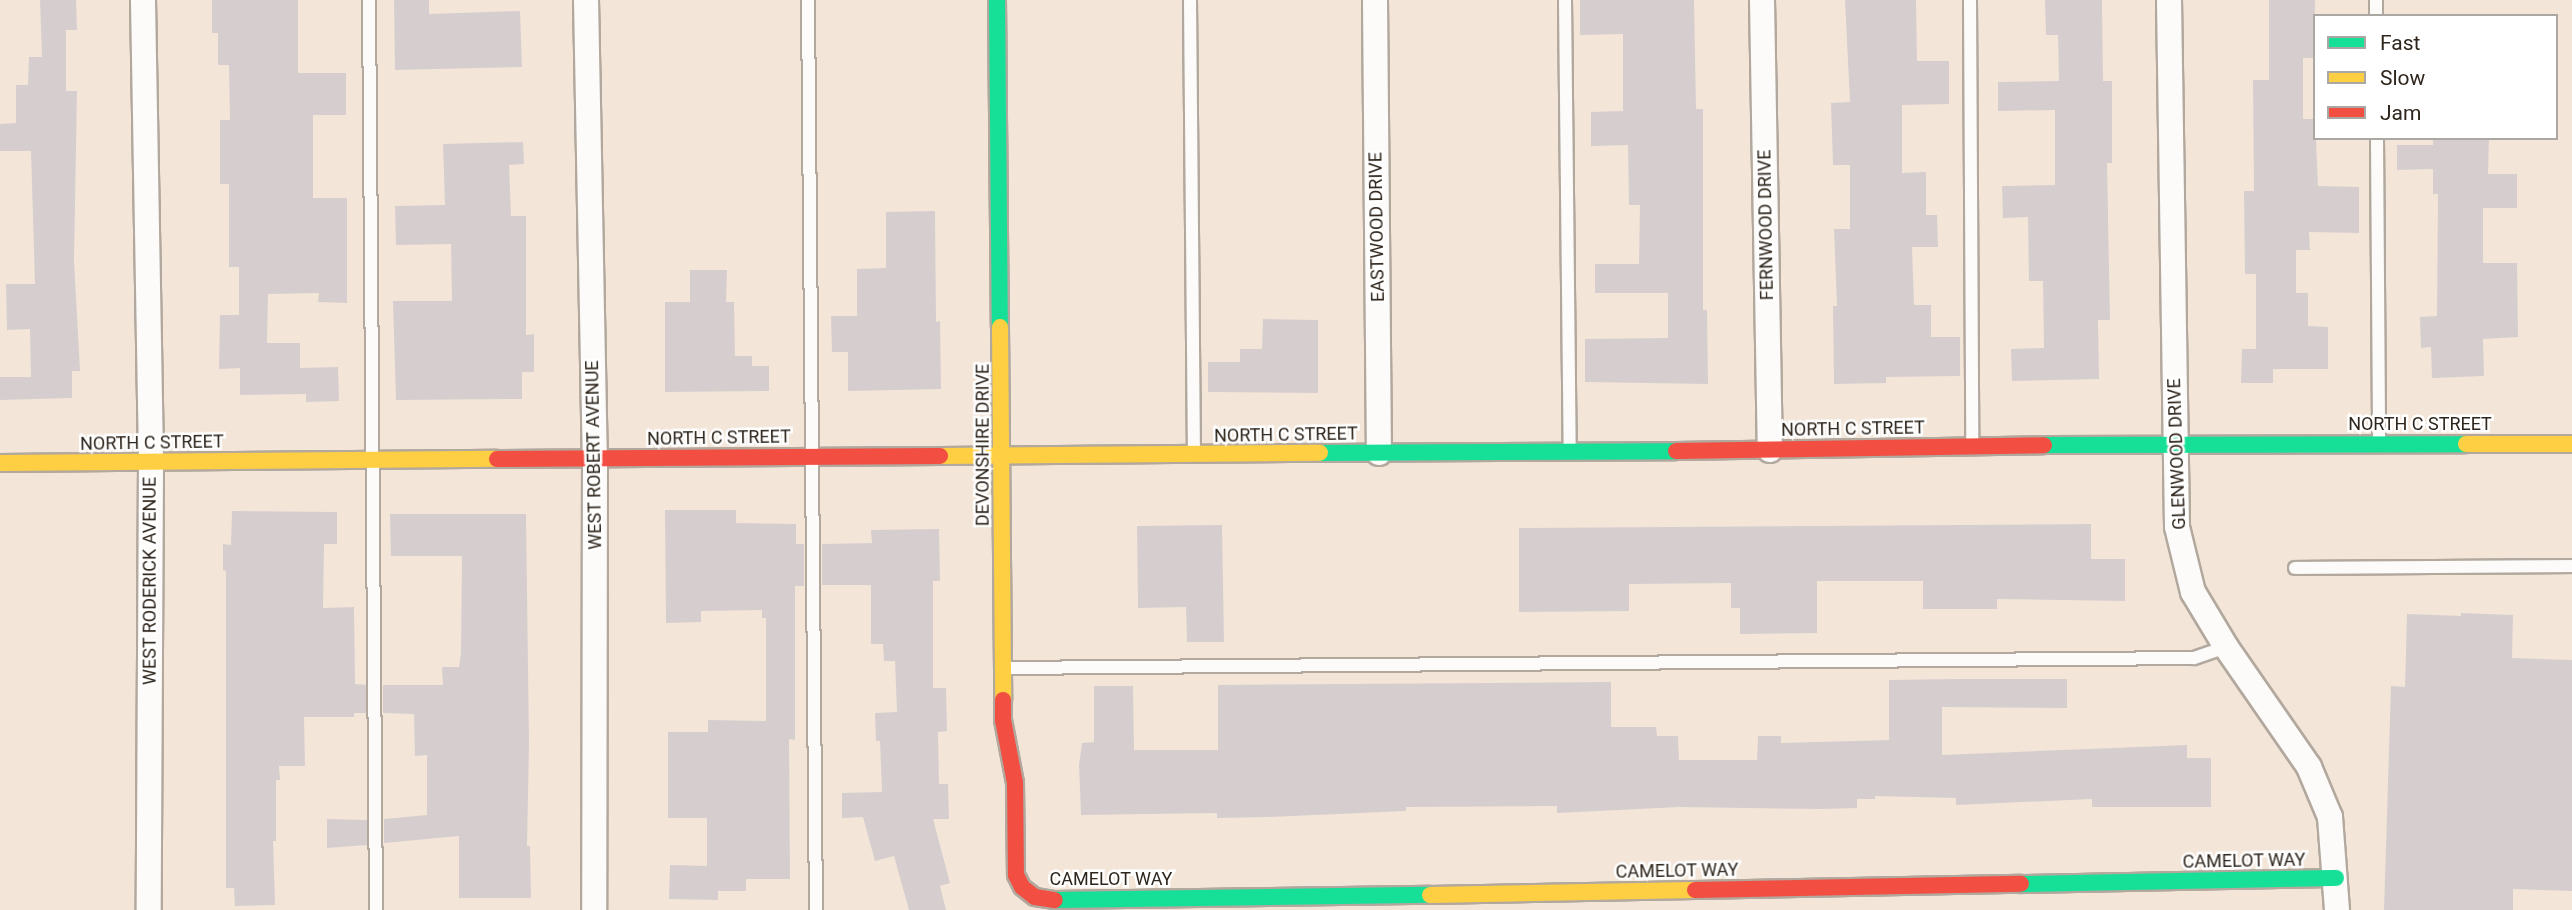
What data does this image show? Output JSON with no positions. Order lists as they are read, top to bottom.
{
  "streets": {
    "street": [
      "FERNWOOD DRIVE",
      "EASTWOOD DRIVE",
      "NORTH C STREET",
      "DEVONSHIRE DRIVE",
      "GLENWOOD DRIVE",
      "WEST ROBERT AVENUE",
      "WEST RODERICK AVENUE",
      "CAMELOT WAY"
    ]
  },
  "crossings": [
    ["FERNWOOD DRIVE", "NORTH C STREET"],
    ["EASTWOOD DRIVE", "NORTH C STREET"],
    ["NORTH C STREET", "DEVONSHIRE DRIVE"],
    ["NORTH C STREET", "GLENWOOD DRIVE"],
    ["NORTH C STREET", "WEST ROBERT AVENUE"],
    ["NORTH C STREET", "WEST RODERICK AVENUE"],
    ["DEVONSHIRE DRIVE", "CAMELOT WAY"],
    ["GLENWOOD DRIVE", "CAMELOT WAY"]
  ],
  "legend": ["Fast", "Slow", "Jam"]
}
